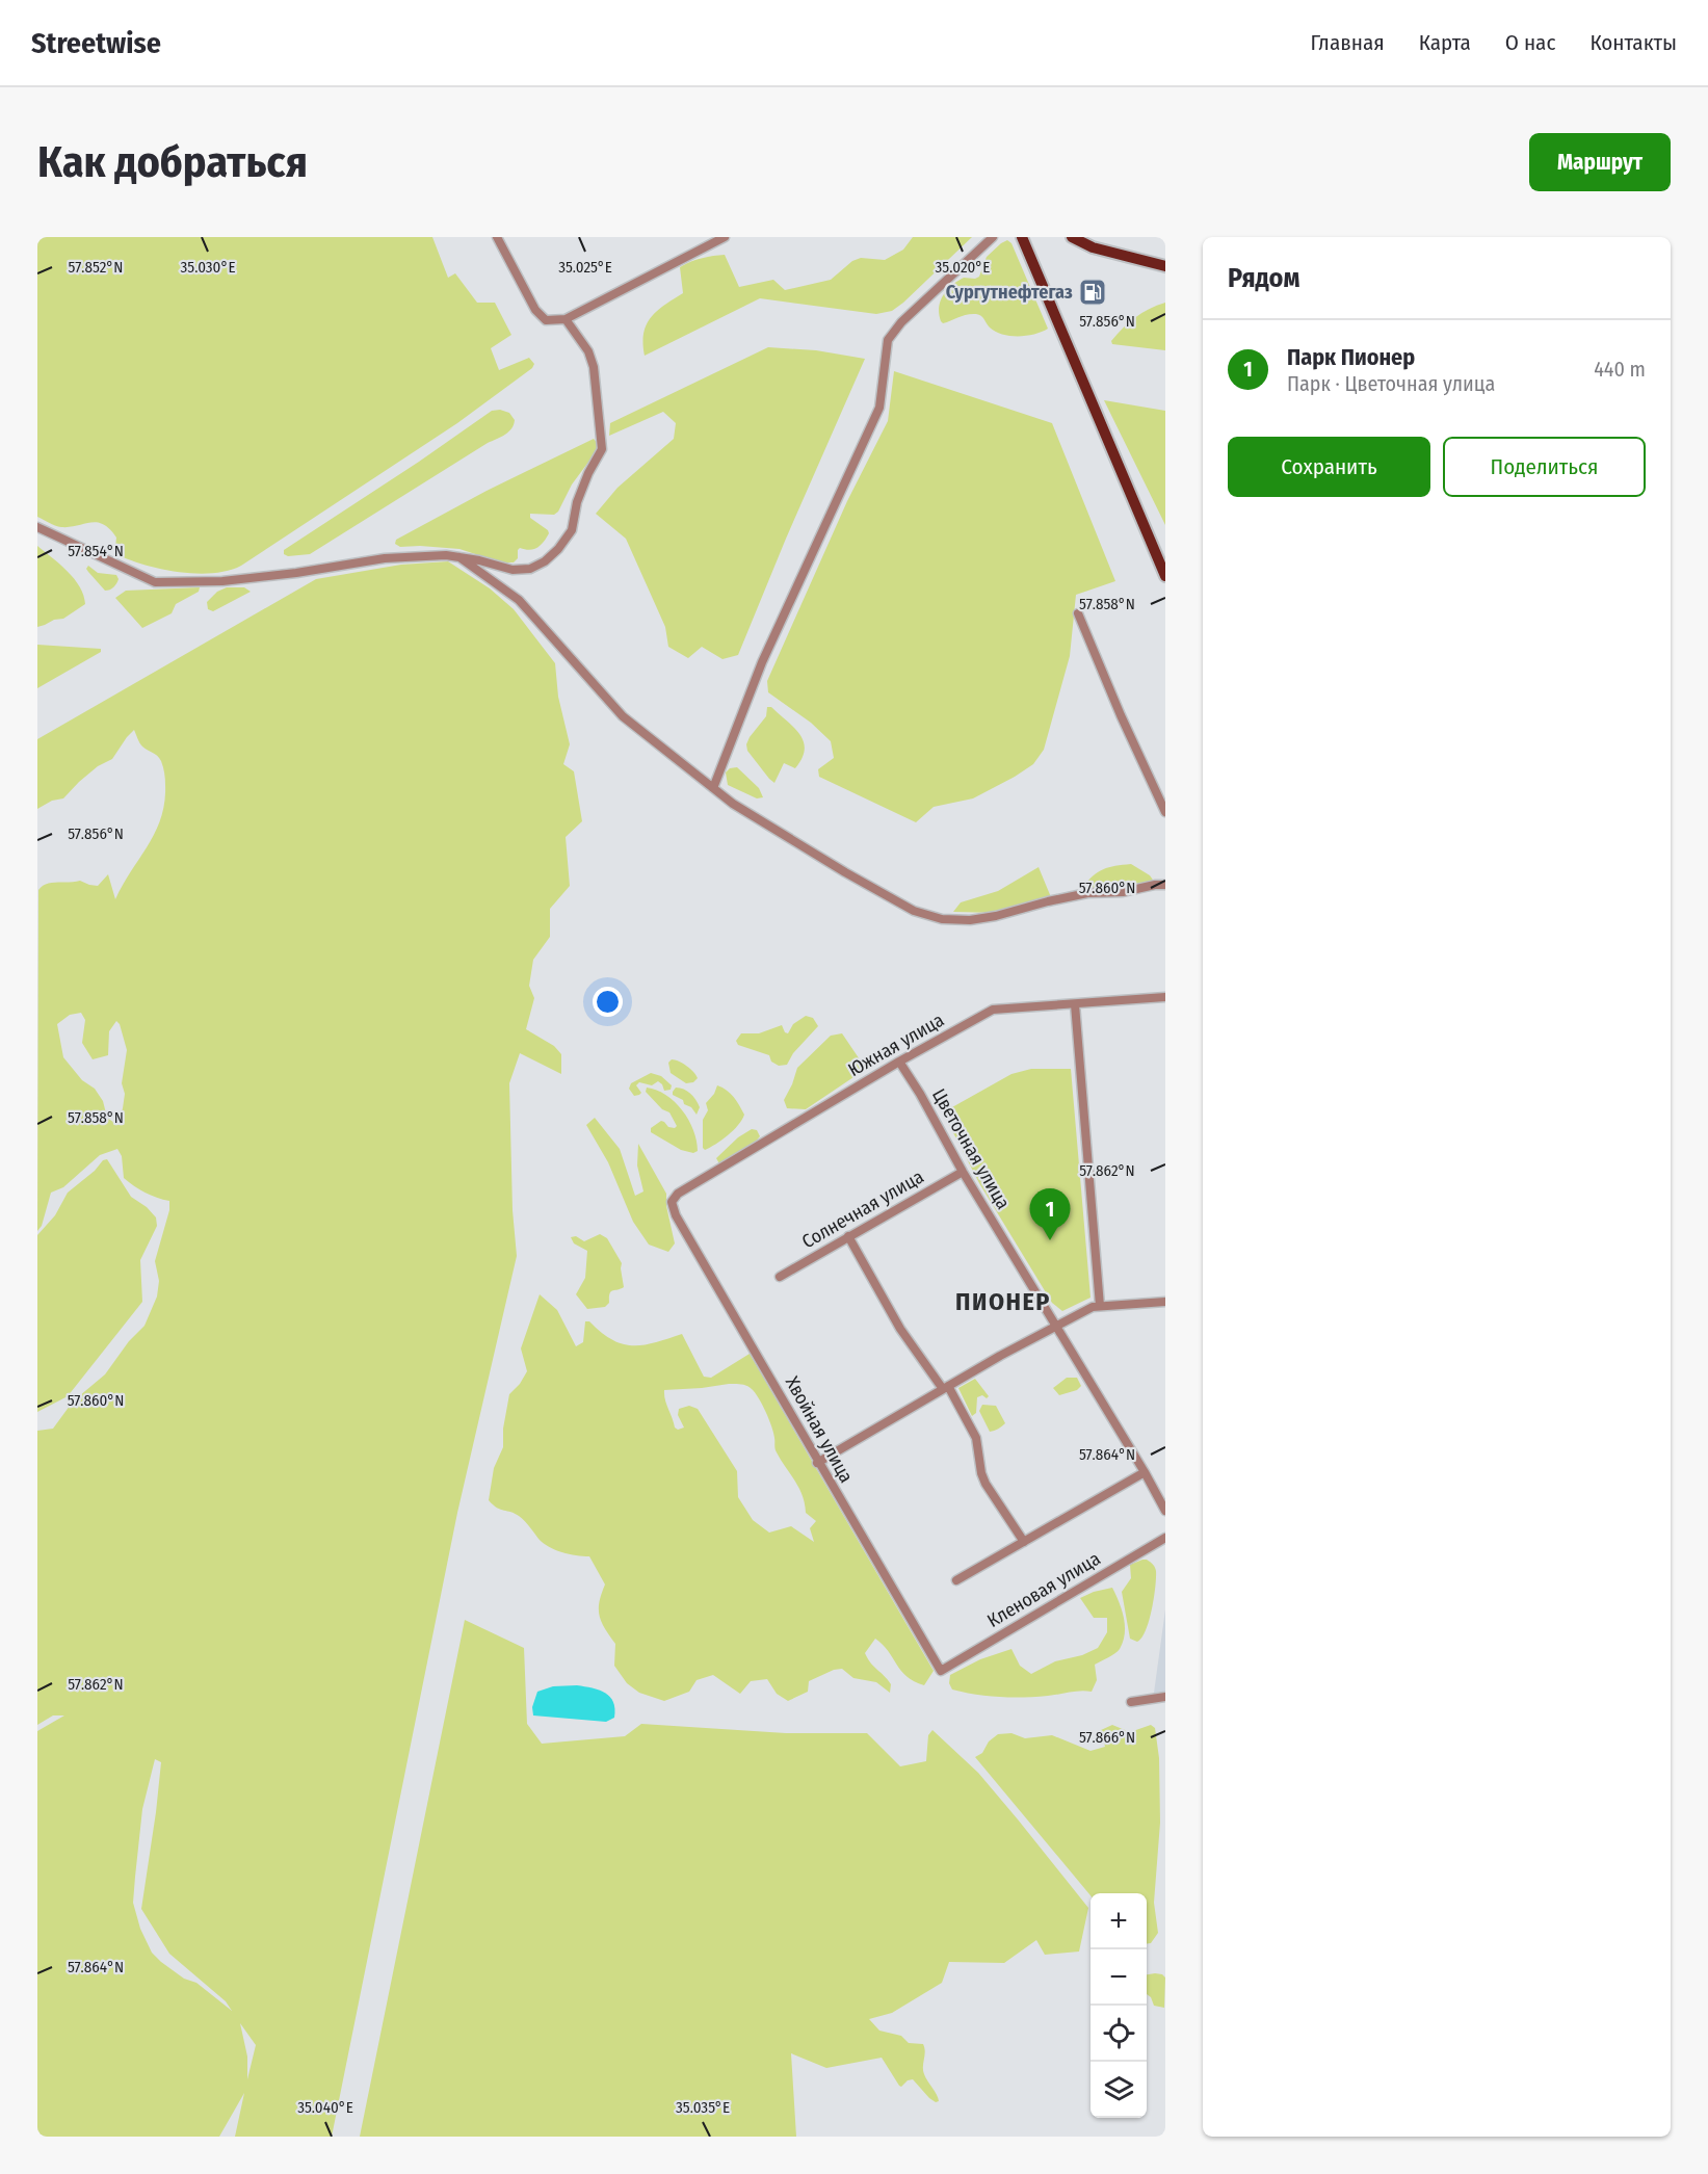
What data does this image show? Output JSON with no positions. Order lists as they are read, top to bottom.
{
  "streets": {
    "street": [
      "Южная улица",
      "Цветочная улица",
      "Солнечная улица",
      "Хвойная улица",
      "Кленовая улица"
    ]
  },
  "crossings": [
    ["Южная улица", "Цветочная улица"],
    ["Южная улица", "Хвойная улица"],
    ["Цветочная улица", "Солнечная улица"],
    ["Хвойная улица", "Кленовая улица"]
  ],
  "districts": ["ПИОНЕР"],
  "places": {
    "fuel station": ["Сургутнефтегаз"]
  },
  "page": {
    "header": "Streetwise",
    "nav": [
      "Главная",
      "Карта",
      "О нас",
      "Контакты"
    ],
    "buttons": [
      "Маршрут",
      ["Сохранить", "Поделиться"]
    ],
    "title": "Как добраться",
    "heading": "Рядом",
    "list": [
      {
        "mark": "1",
        "name": "Парк Пионер",
        "note": "Парк · Цветочная улица",
        "value": "440 m"
      }
    ],
    "pins": "1",
    "map_buttons": ["+", "−"]
  },
  "coordinates": [
    "35.030°E",
    "35.025°E",
    "35.020°E",
    "57.852°N",
    "57.856°N",
    "57.854°N",
    "57.858°N",
    "57.860°N",
    "57.862°N",
    "57.864°N",
    "57.866°N",
    "35.040°E",
    "35.035°E"
  ]
}
